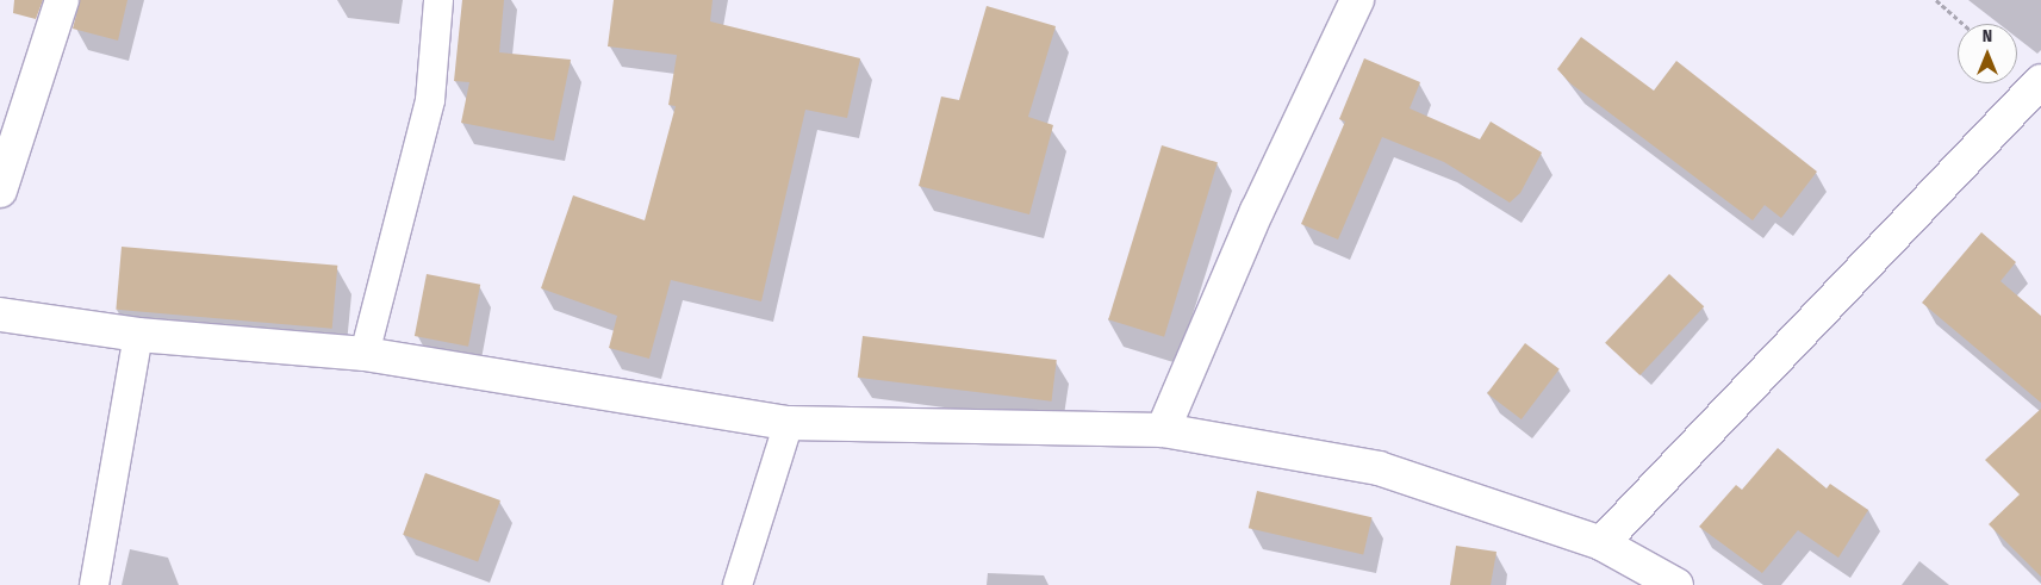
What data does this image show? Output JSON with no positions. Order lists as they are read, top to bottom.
{
  "north": "top"
}
